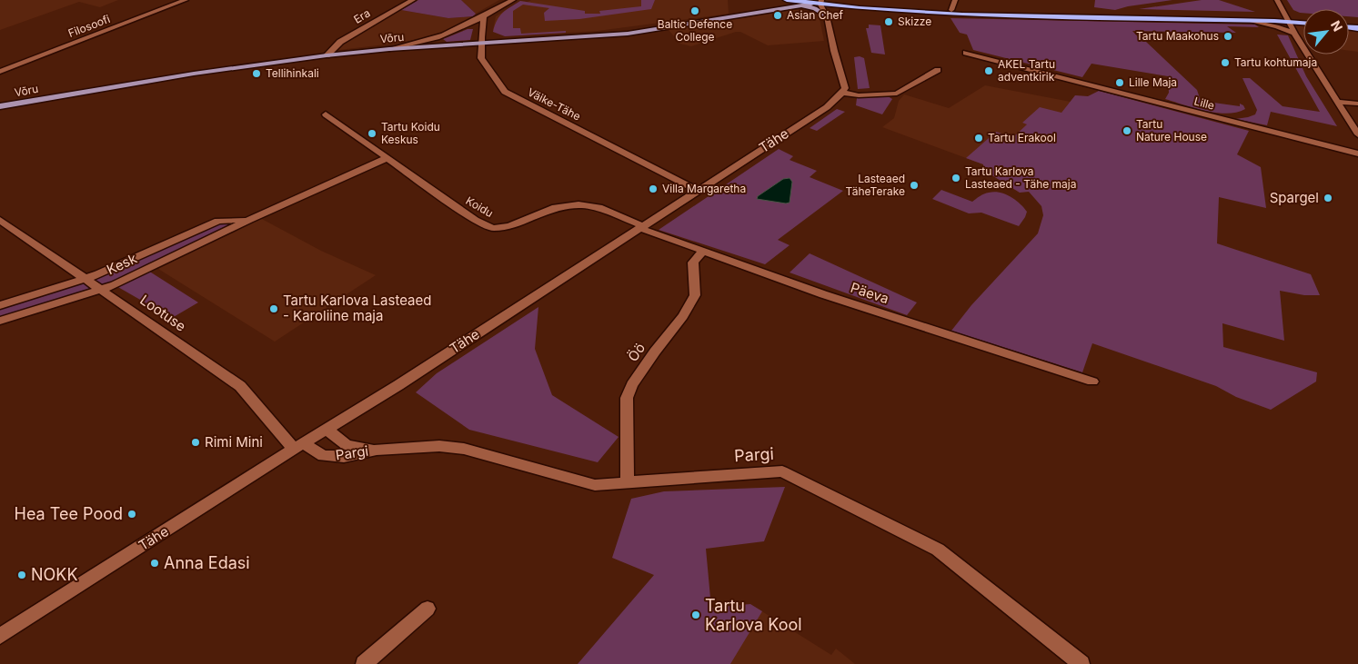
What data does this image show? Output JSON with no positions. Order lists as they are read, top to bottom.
{
  "streets": {
    "main road": ["Võru"],
    "street": [
      "Era",
      "Filosoofi",
      "Lille",
      "Väike-Tähe",
      "Tähe",
      "Koidu",
      "Kesk",
      "Päeva",
      "Lootuse",
      "Öö",
      "Pargi"
    ]
  },
  "crossings": [
    ["Era", "Võru"],
    ["Võru", "Väike-Tähe"],
    ["Väike-Tähe", "Tähe"],
    ["Tähe", "Koidu"],
    ["Tähe", "Päeva"],
    ["Tähe", "Lootuse"],
    ["Tähe", "Pargi"],
    ["Koidu", "Kesk"],
    ["Koidu", "Päeva"],
    ["Kesk", "Lootuse"],
    ["Päeva", "Öö"],
    ["Lootuse", "Pargi"],
    ["Öö", "Pargi"]
  ],
  "places": [
    "Baltic Defence College",
    "Asian Chef",
    "Skizze",
    "Tartu Maakohus",
    "Tartu kohtumaja",
    "AKEL Tartu adventkirik",
    "Tellihinkali",
    "Lille Maja",
    "Tartu Nature House",
    "Tartu Koidu Keskus",
    "Tartu Erakool",
    "Tartu Karlova Lasteaed - Tähe maja",
    "Lasteaed TäheTerake",
    "Villa Margaretha",
    "Spargel",
    "Tartu Karlova Lasteaed - Karoliine maja",
    "Rimi Mini",
    "Hea Tee Pood",
    "Anna Edasi",
    "NOKK",
    "Tartu Karlova Kool"
  ],
  "north": "top right"
}
